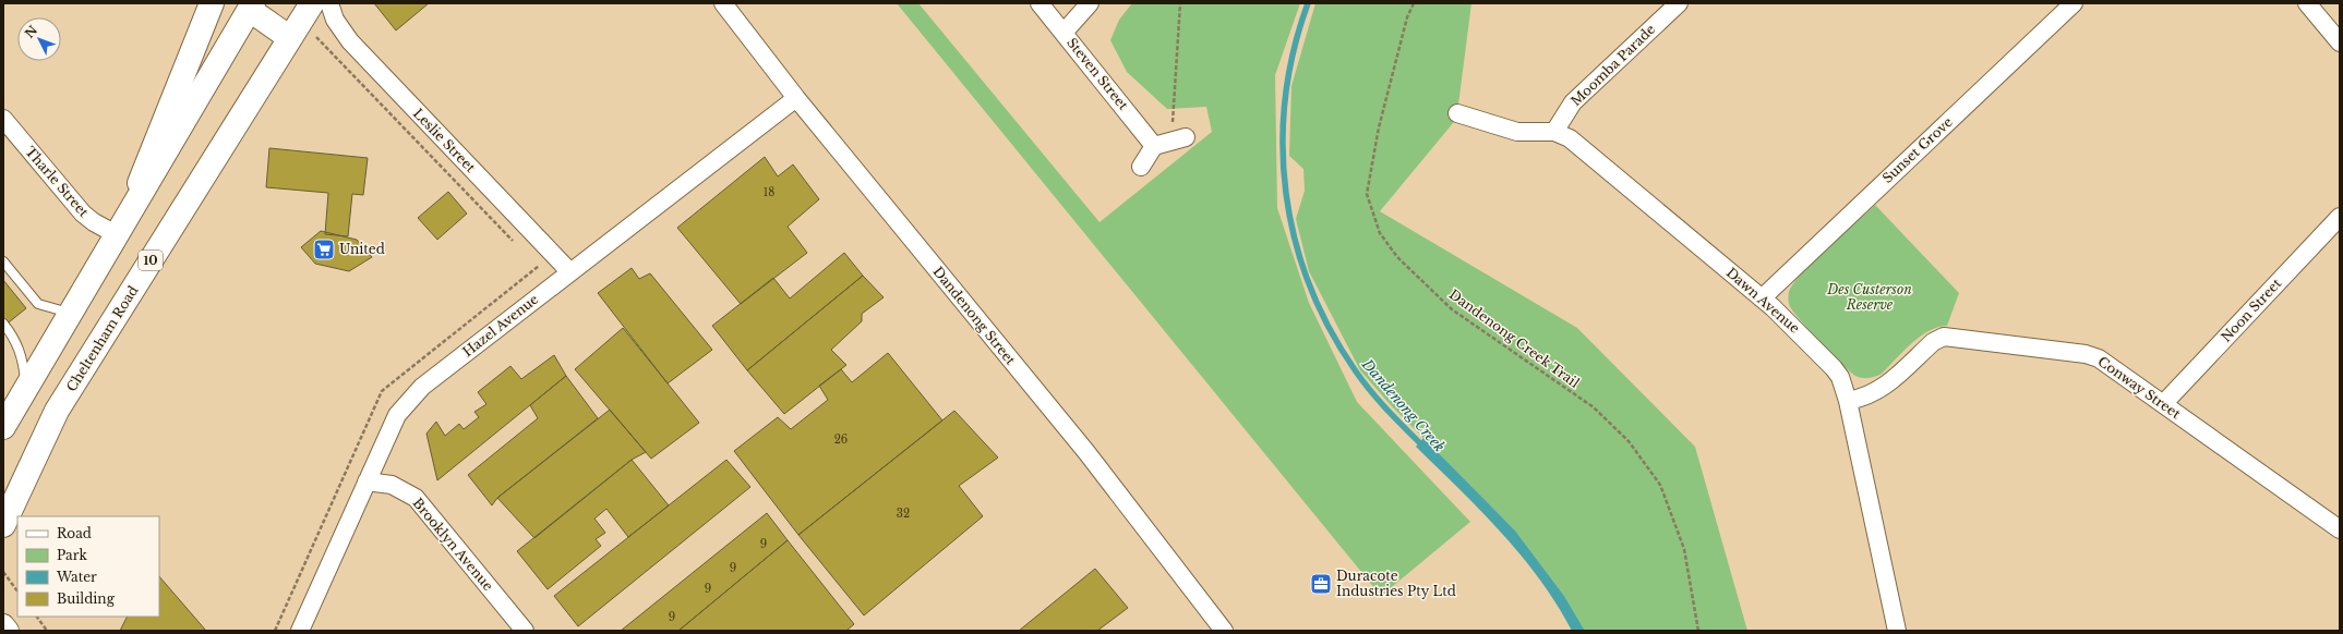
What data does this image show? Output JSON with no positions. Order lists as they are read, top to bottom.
{
  "streets": {
    "main road": ["10", "Cheltenham Road"],
    "street": [
      "Moomba Parade",
      "Steven Street",
      "Leslie Street",
      "Sunset Grove",
      "Tharle Street",
      "Dawn Avenue",
      "Noon Street",
      "Dandenong Street",
      "Hazel Avenue",
      "Conway Street",
      "Brooklyn Avenue"
    ],
    "path": ["Dandenong Creek Trail"]
  },
  "crossings": [
    ["Moomba Parade", "Dawn Avenue"],
    ["Leslie Street", "Hazel Avenue"],
    ["Sunset Grove", "Dawn Avenue"],
    ["Dawn Avenue", "Conway Street"],
    ["Noon Street", "Conway Street"],
    ["Dandenong Street", "Hazel Avenue"],
    ["Hazel Avenue", "Brooklyn Avenue"]
  ],
  "water": ["Dandenong Creek"],
  "parks": ["Des Custerson Reserve"],
  "places": {
    "supermarket": ["United"],
    "office": ["Duracote Industries Pty Ltd"]
  },
  "house_numbers": [
    "18",
    "26",
    "32",
    "9",
    "9",
    "9",
    "9"
  ],
  "legend": [
    "Road",
    "Park",
    "Water",
    "Building"
  ],
  "north": "top left"
}
